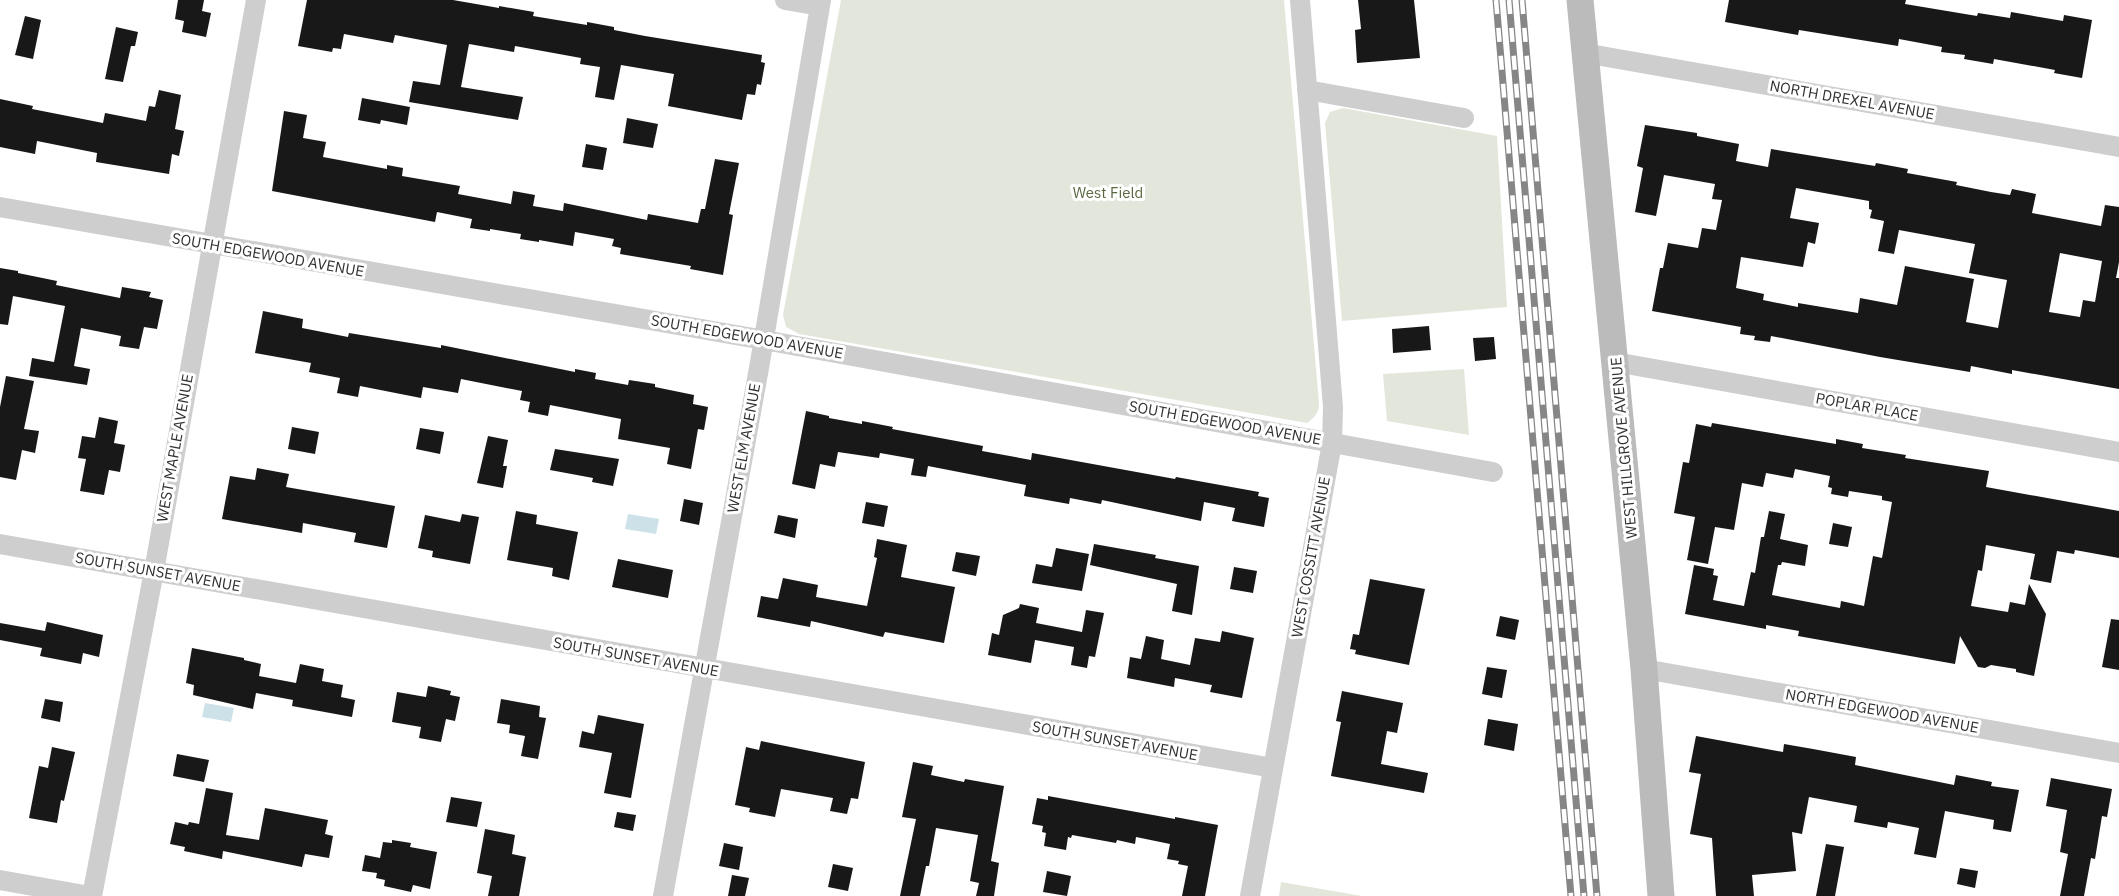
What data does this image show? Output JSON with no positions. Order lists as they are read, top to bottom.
{
  "streets": {
    "street": [
      "NORTH DREXEL AVENUE",
      "SOUTH EDGEWOOD AVENUE",
      "POPLAR PLACE",
      "WEST MAPLE AVENUE",
      "WEST ELM AVENUE",
      "WEST HILLGROVE AVENUE",
      "WEST COSSITT AVENUE",
      "SOUTH SUNSET AVENUE",
      "NORTH EDGEWOOD AVENUE"
    ]
  },
  "crossings": [
    ["NORTH DREXEL AVENUE", "WEST HILLGROVE AVENUE"],
    ["SOUTH EDGEWOOD AVENUE", "WEST MAPLE AVENUE"],
    ["SOUTH EDGEWOOD AVENUE", "WEST ELM AVENUE"],
    ["SOUTH EDGEWOOD AVENUE", "WEST COSSITT AVENUE"],
    ["POPLAR PLACE", "WEST HILLGROVE AVENUE"],
    ["WEST MAPLE AVENUE", "SOUTH SUNSET AVENUE"],
    ["WEST ELM AVENUE", "SOUTH SUNSET AVENUE"],
    ["WEST HILLGROVE AVENUE", "NORTH EDGEWOOD AVENUE"],
    ["WEST COSSITT AVENUE", "SOUTH SUNSET AVENUE"]
  ],
  "parks": ["West Field"]
}
